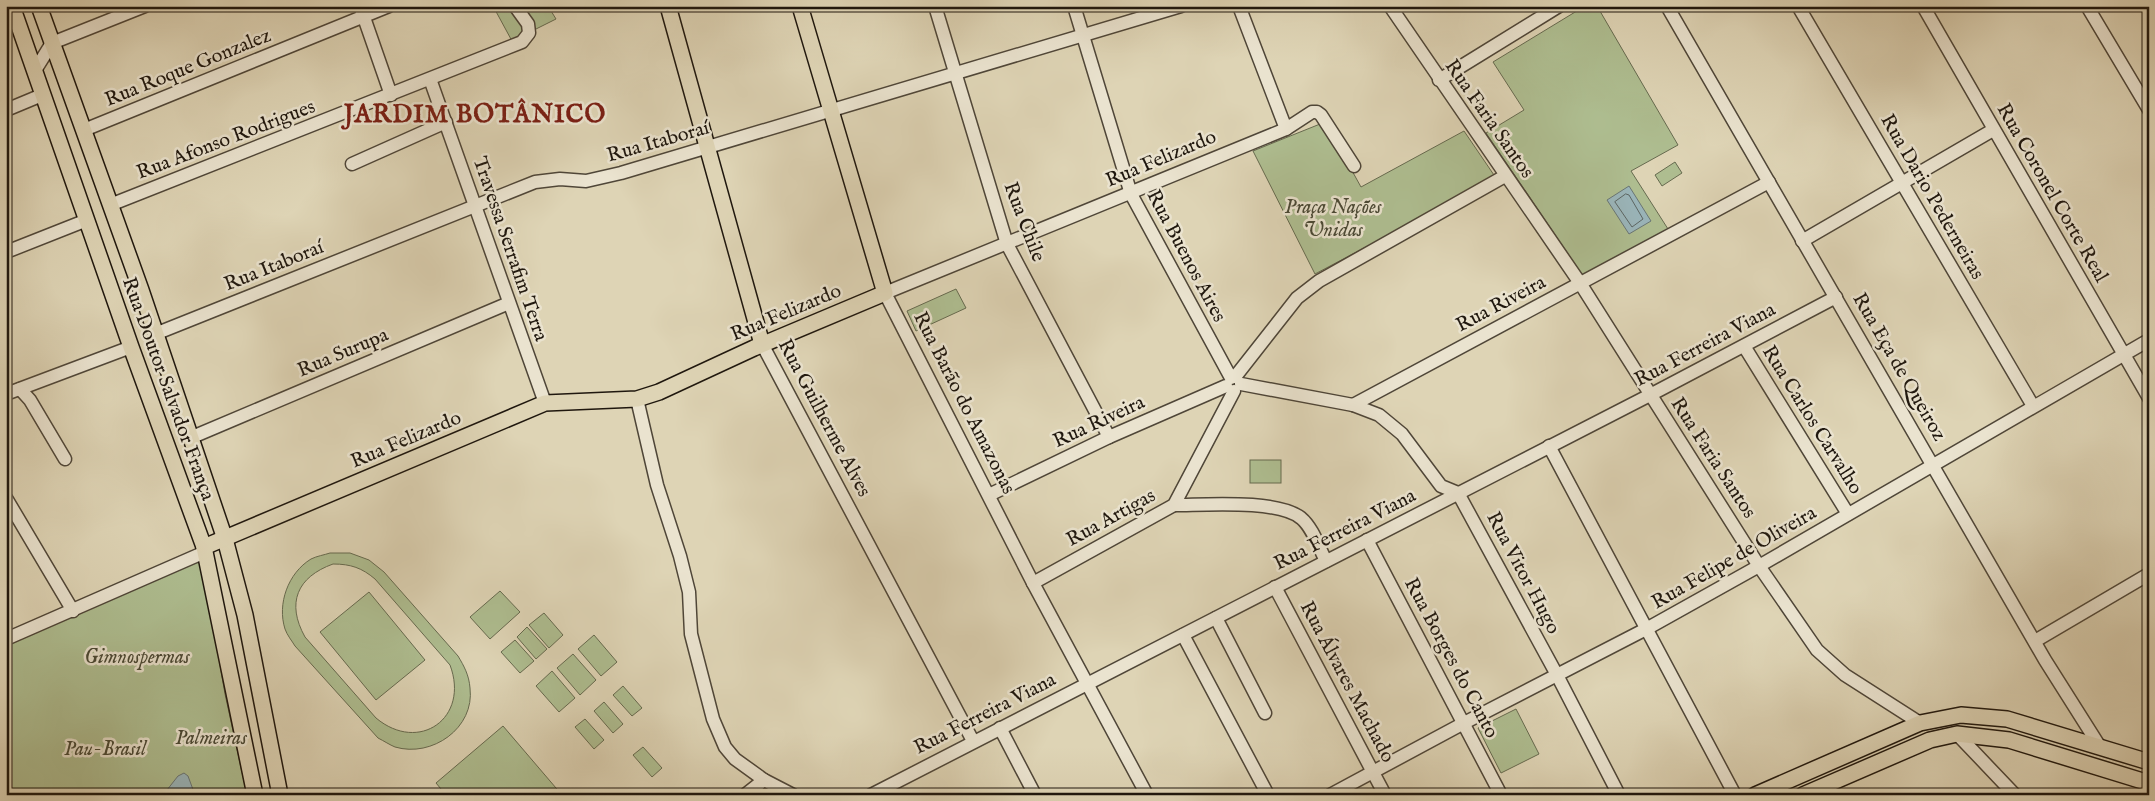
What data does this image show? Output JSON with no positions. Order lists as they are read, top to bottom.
{
  "streets": {
    "main road": [
      "Rua Felizardo",
      "Rua Doutor Salvador França",
      "Rua Barão do Amazonas",
      "Rua Guilherme Alves"
    ],
    "street": [
      "Rua Roque Gonzalez",
      "Rua Faria Santos",
      "Rua Afonso Rodrigues",
      "Rua Itaboraí",
      "Rua Coronel Corte Real",
      "Rua Dario Pederneiras",
      "Rua Chile",
      "Travessa Serrafim Terra",
      "Rua Buenos Aires",
      "Rua Riveira",
      "Rua Ferreira Viana",
      "Rua Surupa",
      "Rua Eça de Queiroz",
      "Rua Carlos Carvalho",
      "Rua Artigas",
      "Rua Felipe de Oliveira",
      "Rua Vitor Hugo",
      "Rua Borges do Canto",
      "Rua Álvares Machado"
    ]
  },
  "crossings": [
    ["Rua Roque Gonzalez", "Rua Doutor Salvador França"],
    ["Rua Faria Santos", "Rua Riveira"],
    ["Rua Faria Santos", "Rua Ferreira Viana"],
    ["Rua Faria Santos", "Rua Artigas"],
    ["Rua Faria Santos", "Rua Felipe de Oliveira"],
    ["Rua Afonso Rodrigues", "Travessa Serrafim Terra"],
    ["Rua Afonso Rodrigues", "Rua Doutor Salvador França"],
    ["Rua Itaboraí", "Rua Chile"],
    ["Rua Itaboraí", "Travessa Serrafim Terra"],
    ["Rua Itaboraí", "Rua Buenos Aires"],
    ["Rua Itaboraí", "Rua Doutor Salvador França"],
    ["Rua Itaboraí", "Rua Barão do Amazonas"],
    ["Rua Itaboraí", "Rua Guilherme Alves"],
    ["Rua Felizardo", "Rua Chile"],
    ["Rua Felizardo", "Travessa Serrafim Terra"],
    ["Rua Felizardo", "Rua Buenos Aires"],
    ["Rua Felizardo", "Rua Doutor Salvador França"],
    ["Rua Felizardo", "Rua Barão do Amazonas"],
    ["Rua Felizardo", "Rua Guilherme Alves"],
    ["Rua Coronel Corte Real", "Rua Felipe de Oliveira"],
    ["Rua Dario Pederneiras", "Rua Felipe de Oliveira"],
    ["Rua Chile", "Rua Riveira"],
    ["Travessa Serrafim Terra", "Rua Surupa"],
    ["Rua Buenos Aires", "Rua Riveira"],
    ["Rua Buenos Aires", "Rua Artigas"],
    ["Rua Riveira", "Rua Eça de Queiroz"],
    ["Rua Riveira", "Rua Barão do Amazonas"],
    ["Rua Riveira", "Rua Artigas"],
    ["Rua Ferreira Viana", "Rua Eça de Queiroz"],
    ["Rua Ferreira Viana", "Rua Barão do Amazonas"],
    ["Rua Ferreira Viana", "Rua Guilherme Alves"],
    ["Rua Ferreira Viana", "Rua Carlos Carvalho"],
    ["Rua Ferreira Viana", "Rua Vitor Hugo"],
    ["Rua Ferreira Viana", "Rua Borges do Canto"],
    ["Rua Ferreira Viana", "Rua Álvares Machado"],
    ["Rua Surupa", "Rua Doutor Salvador França"],
    ["Rua Eça de Queiroz", "Rua Felipe de Oliveira"],
    ["Rua Barão do Amazonas", "Rua Artigas"],
    ["Rua Carlos Carvalho", "Rua Felipe de Oliveira"],
    ["Rua Felipe de Oliveira", "Rua Vitor Hugo"],
    ["Rua Felipe de Oliveira", "Rua Borges do Canto"],
    ["Rua Felipe de Oliveira", "Rua Álvares Machado"]
  ],
  "districts": ["JARDIM BOTÂNICO"],
  "parks": [
    "Praça Nações Unidas",
    "Gimnospermas",
    "Palmeiras",
    "Pau-Brasil"
  ]
}
